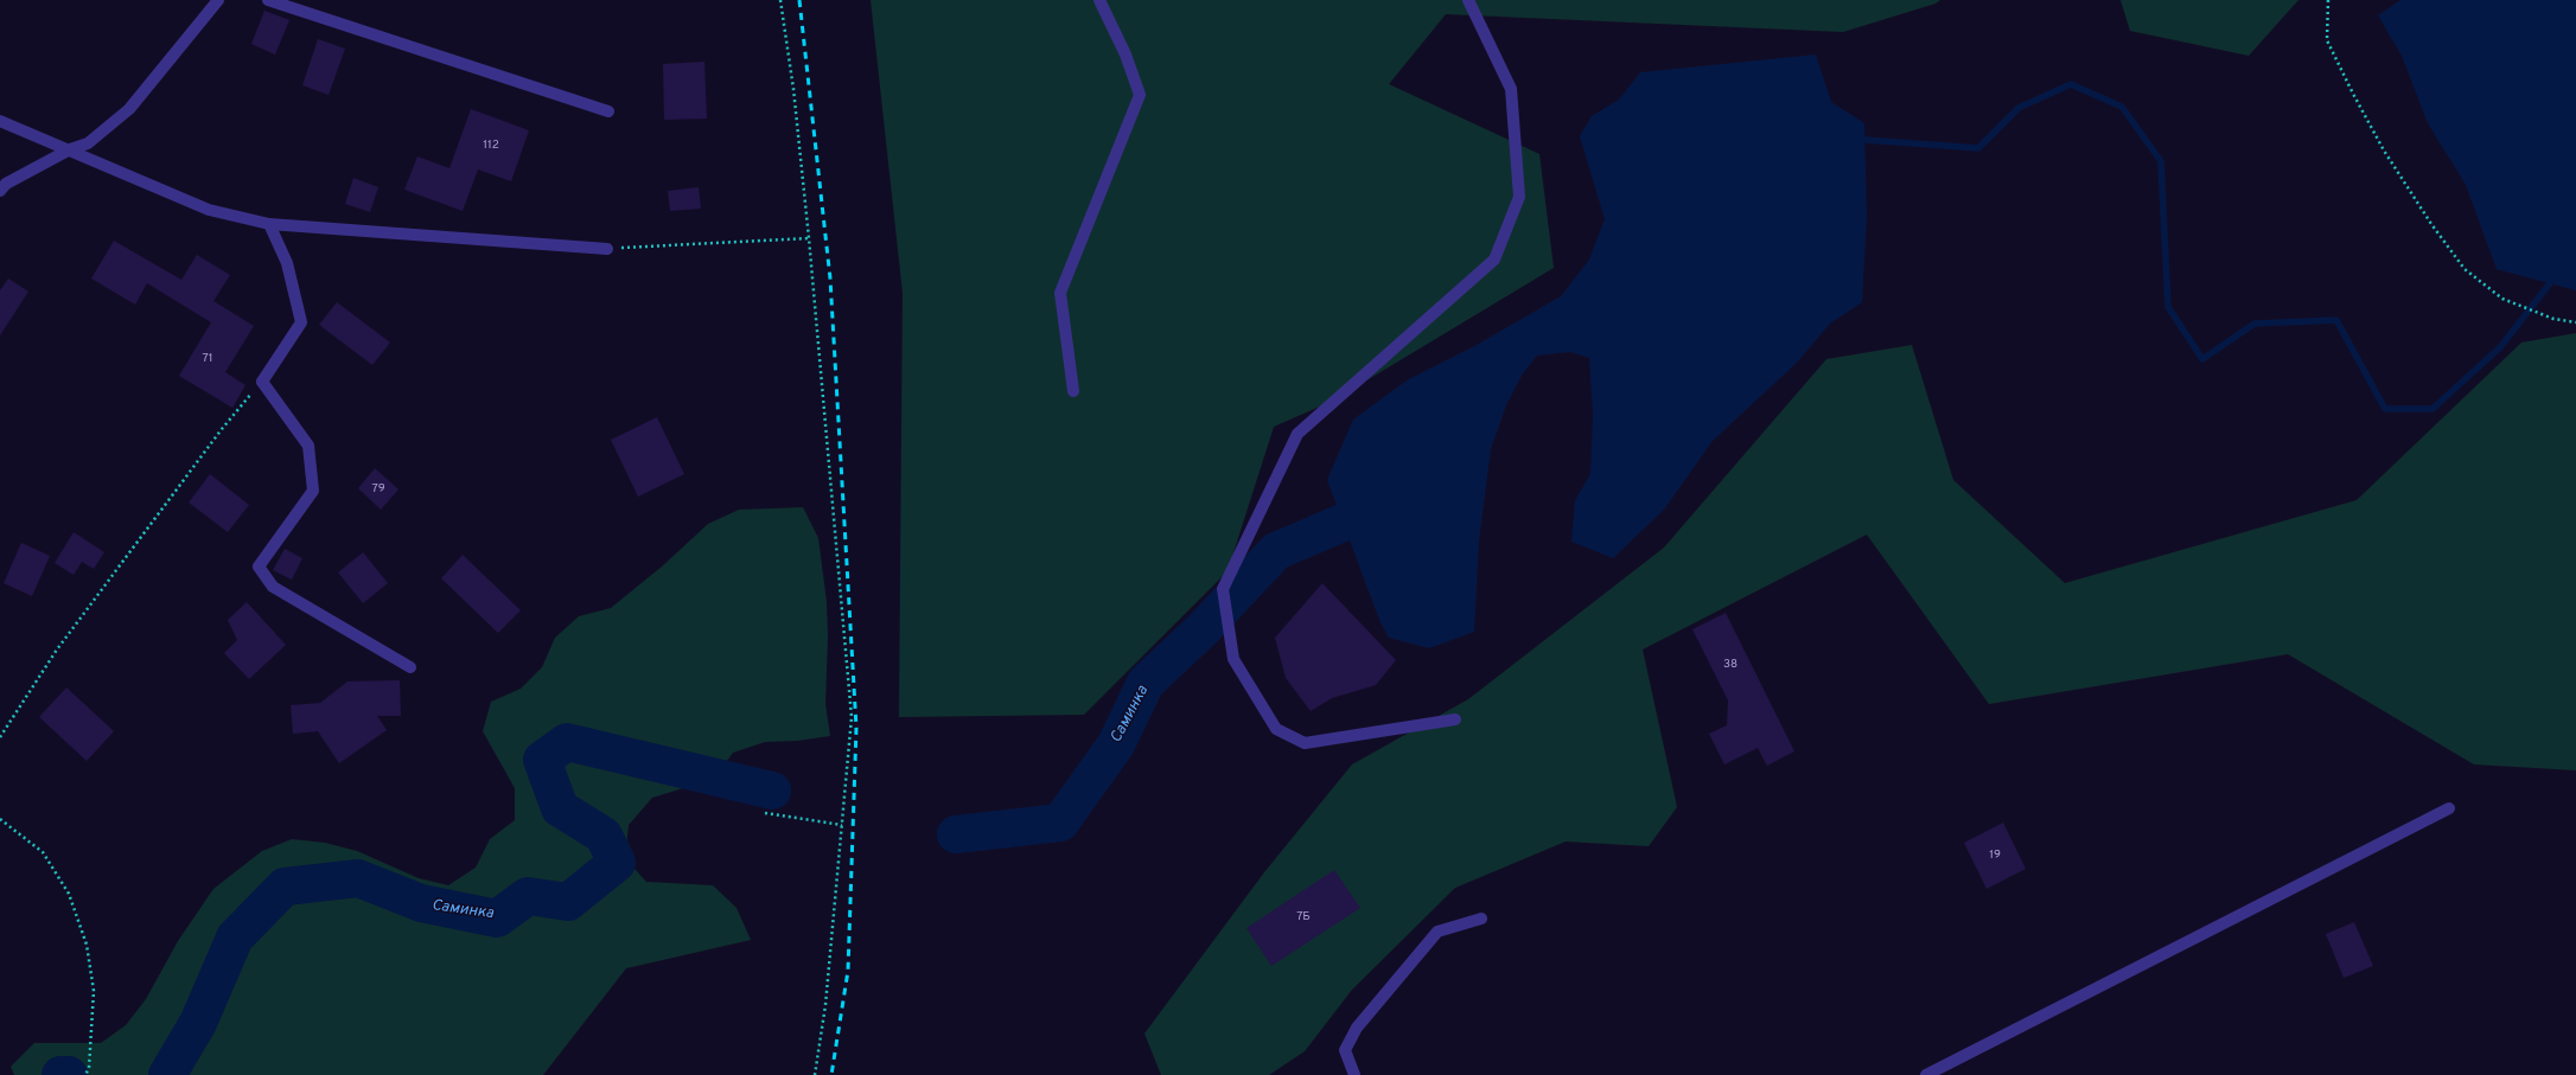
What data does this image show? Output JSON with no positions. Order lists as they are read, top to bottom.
{
  "water": ["Саминка"],
  "house_numbers": [
    "112",
    "71",
    "79",
    "38",
    "19",
    "7Б"
  ]
}
